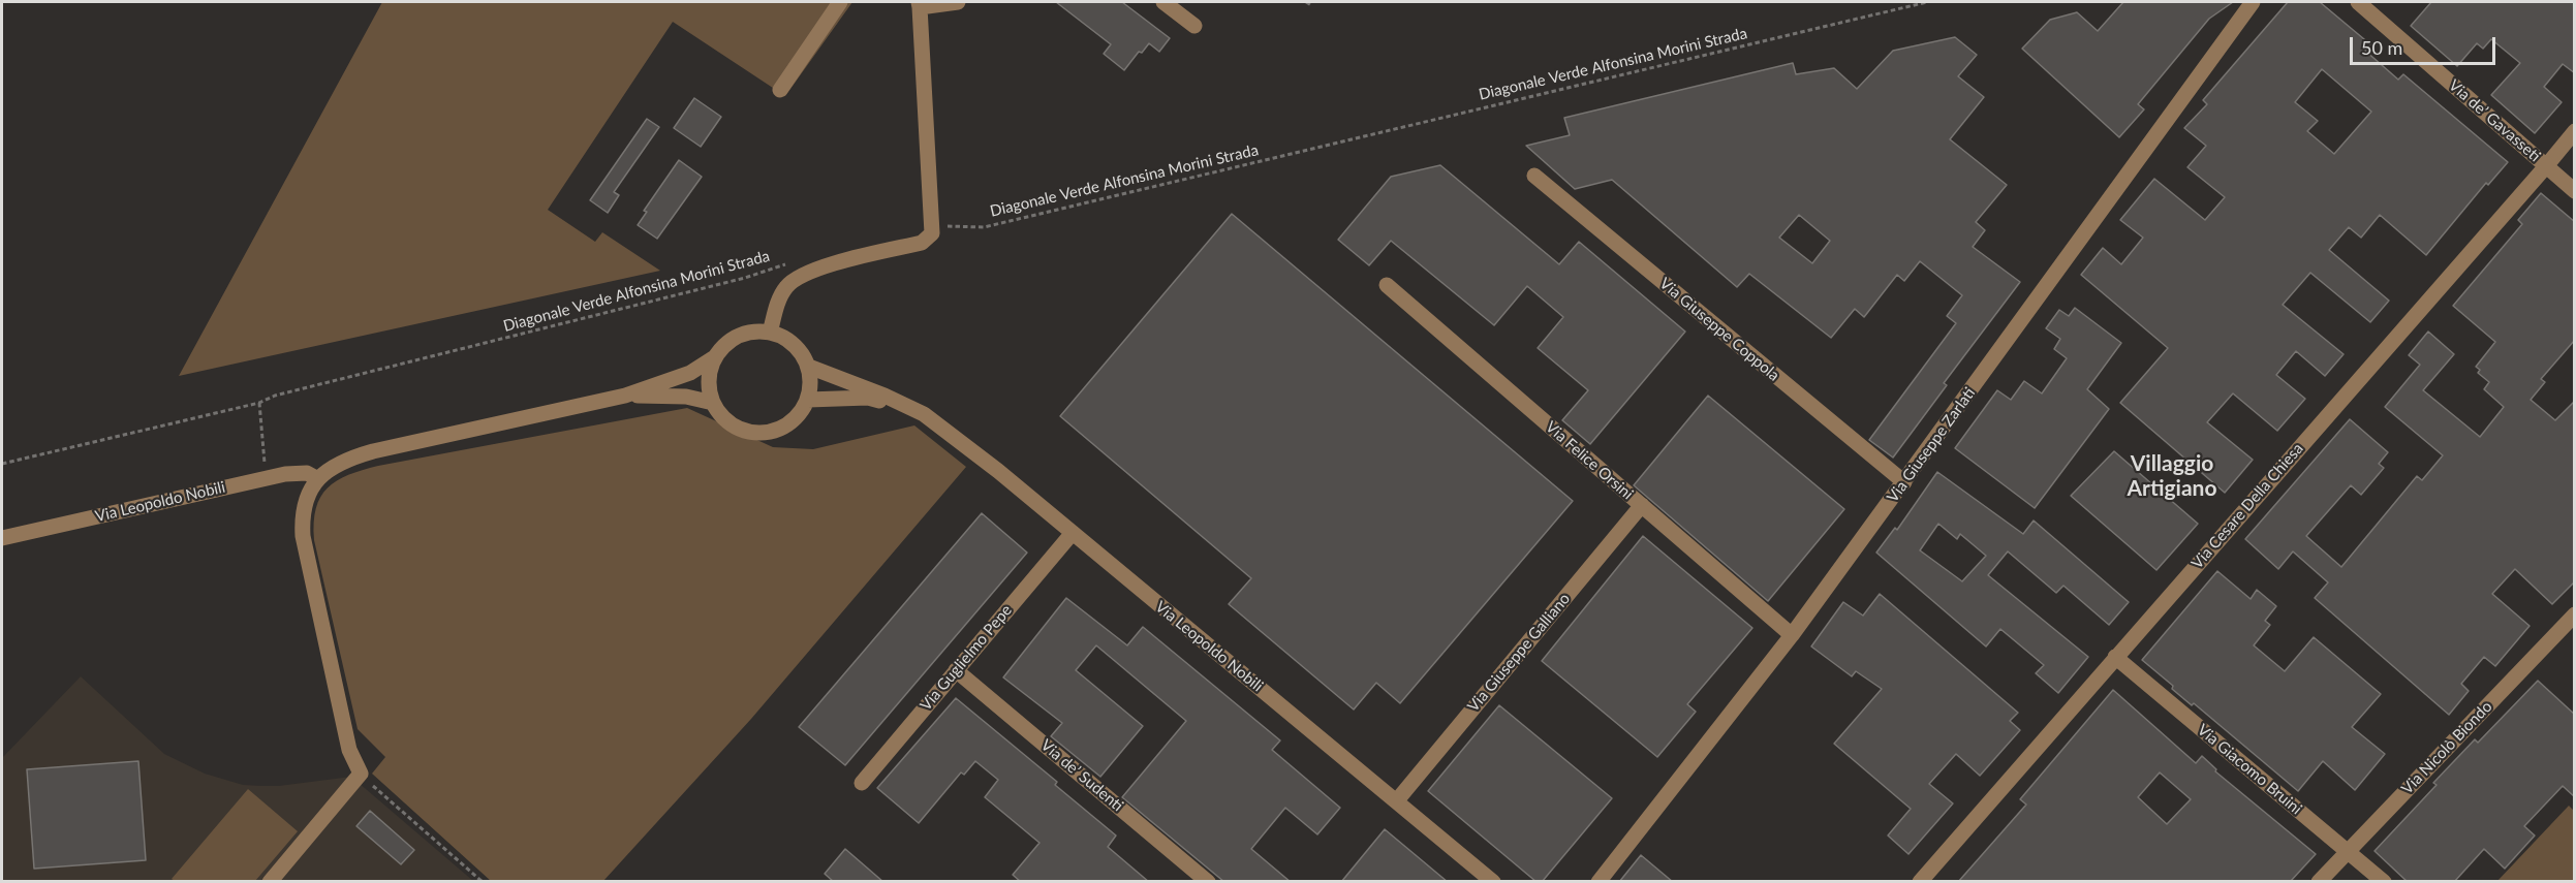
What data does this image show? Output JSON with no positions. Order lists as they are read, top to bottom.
{
  "streets": {
    "street": [
      "Via de’ Gavasseti",
      "Via Giuseppe Coppola",
      "Via Giuseppe Zarlati",
      "Via Felice Orsini",
      "Via Leopoldo Nobili",
      "Via Cesare Della Chiesa",
      "Via Giuseppe Galliano",
      "Via Guglielmo Pepe",
      "Via Nicolò Biondo",
      "Via Giacomo Bruini",
      "Via de’ Sudenti"
    ],
    "path": ["Diagonale Verde Alfonsina Morini Strada"]
  },
  "crossings": [
    ["Via de’ Gavasseti", "Via Cesare Della Chiesa"],
    ["Via Giuseppe Coppola", "Via Giuseppe Zarlati"],
    ["Via Giuseppe Zarlati", "Via Felice Orsini"],
    ["Via Felice Orsini", "Via Giuseppe Galliano"],
    ["Via Leopoldo Nobili", "Via Giuseppe Galliano"],
    ["Via Leopoldo Nobili", "Via Guglielmo Pepe"],
    ["Via Cesare Della Chiesa", "Via Giacomo Bruini"],
    ["Via Guglielmo Pepe", "Via de’ Sudenti"],
    ["Via Nicolò Biondo", "Via Giacomo Bruini"]
  ],
  "districts": ["Villaggio Artigiano"],
  "scale_bar": "50 m"
}
